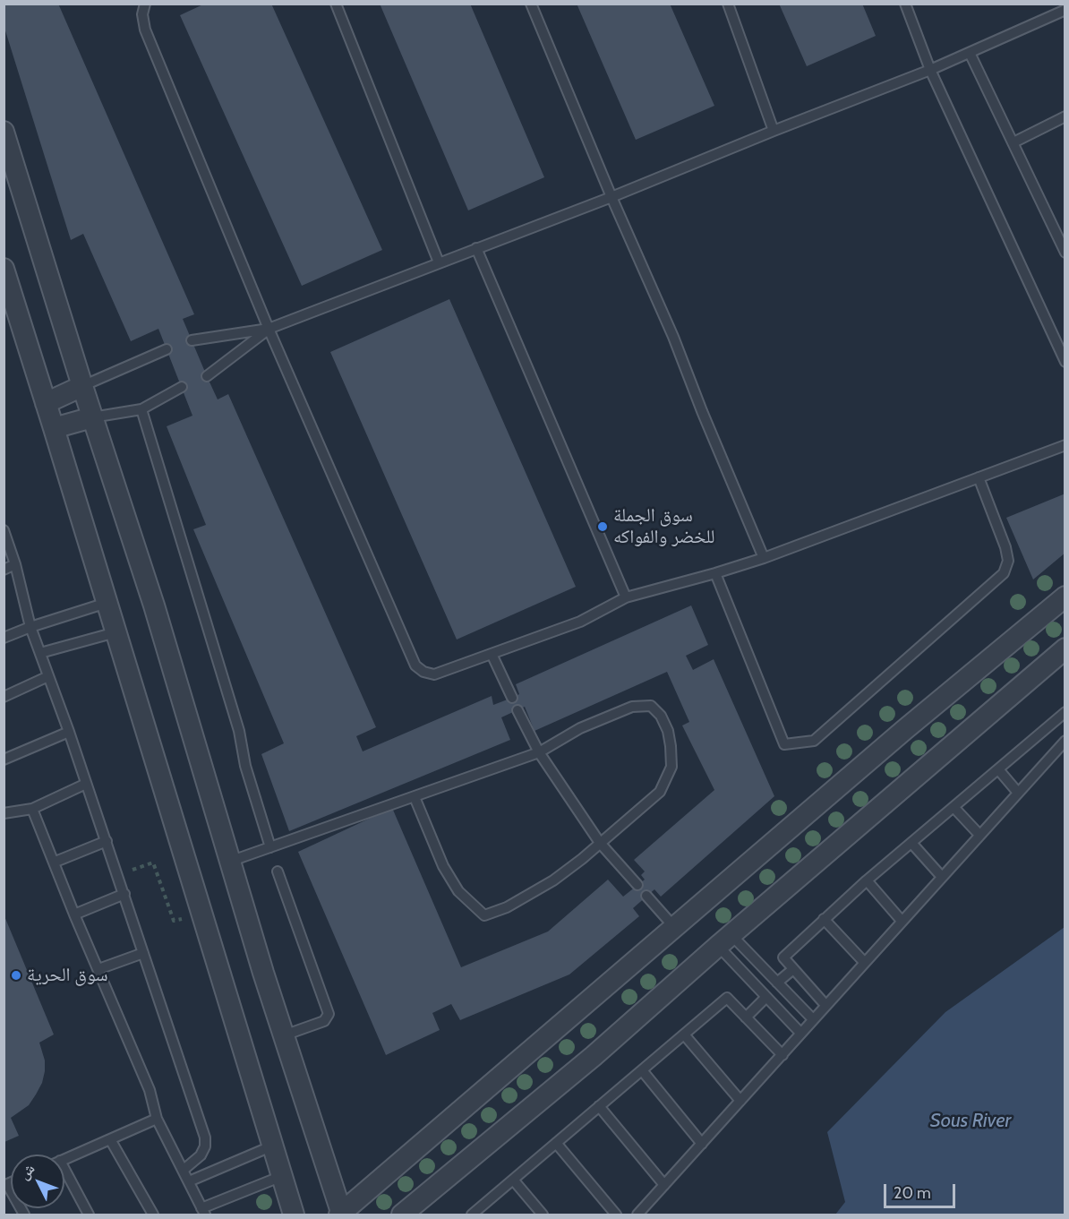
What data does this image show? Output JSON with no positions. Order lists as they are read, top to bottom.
{
  "water": ["Sous River"],
  "places": ["سوق الجملة للخضر والفواكه", "سوق الحرية"],
  "scale_bar": "20 m",
  "north": "top left"
}
